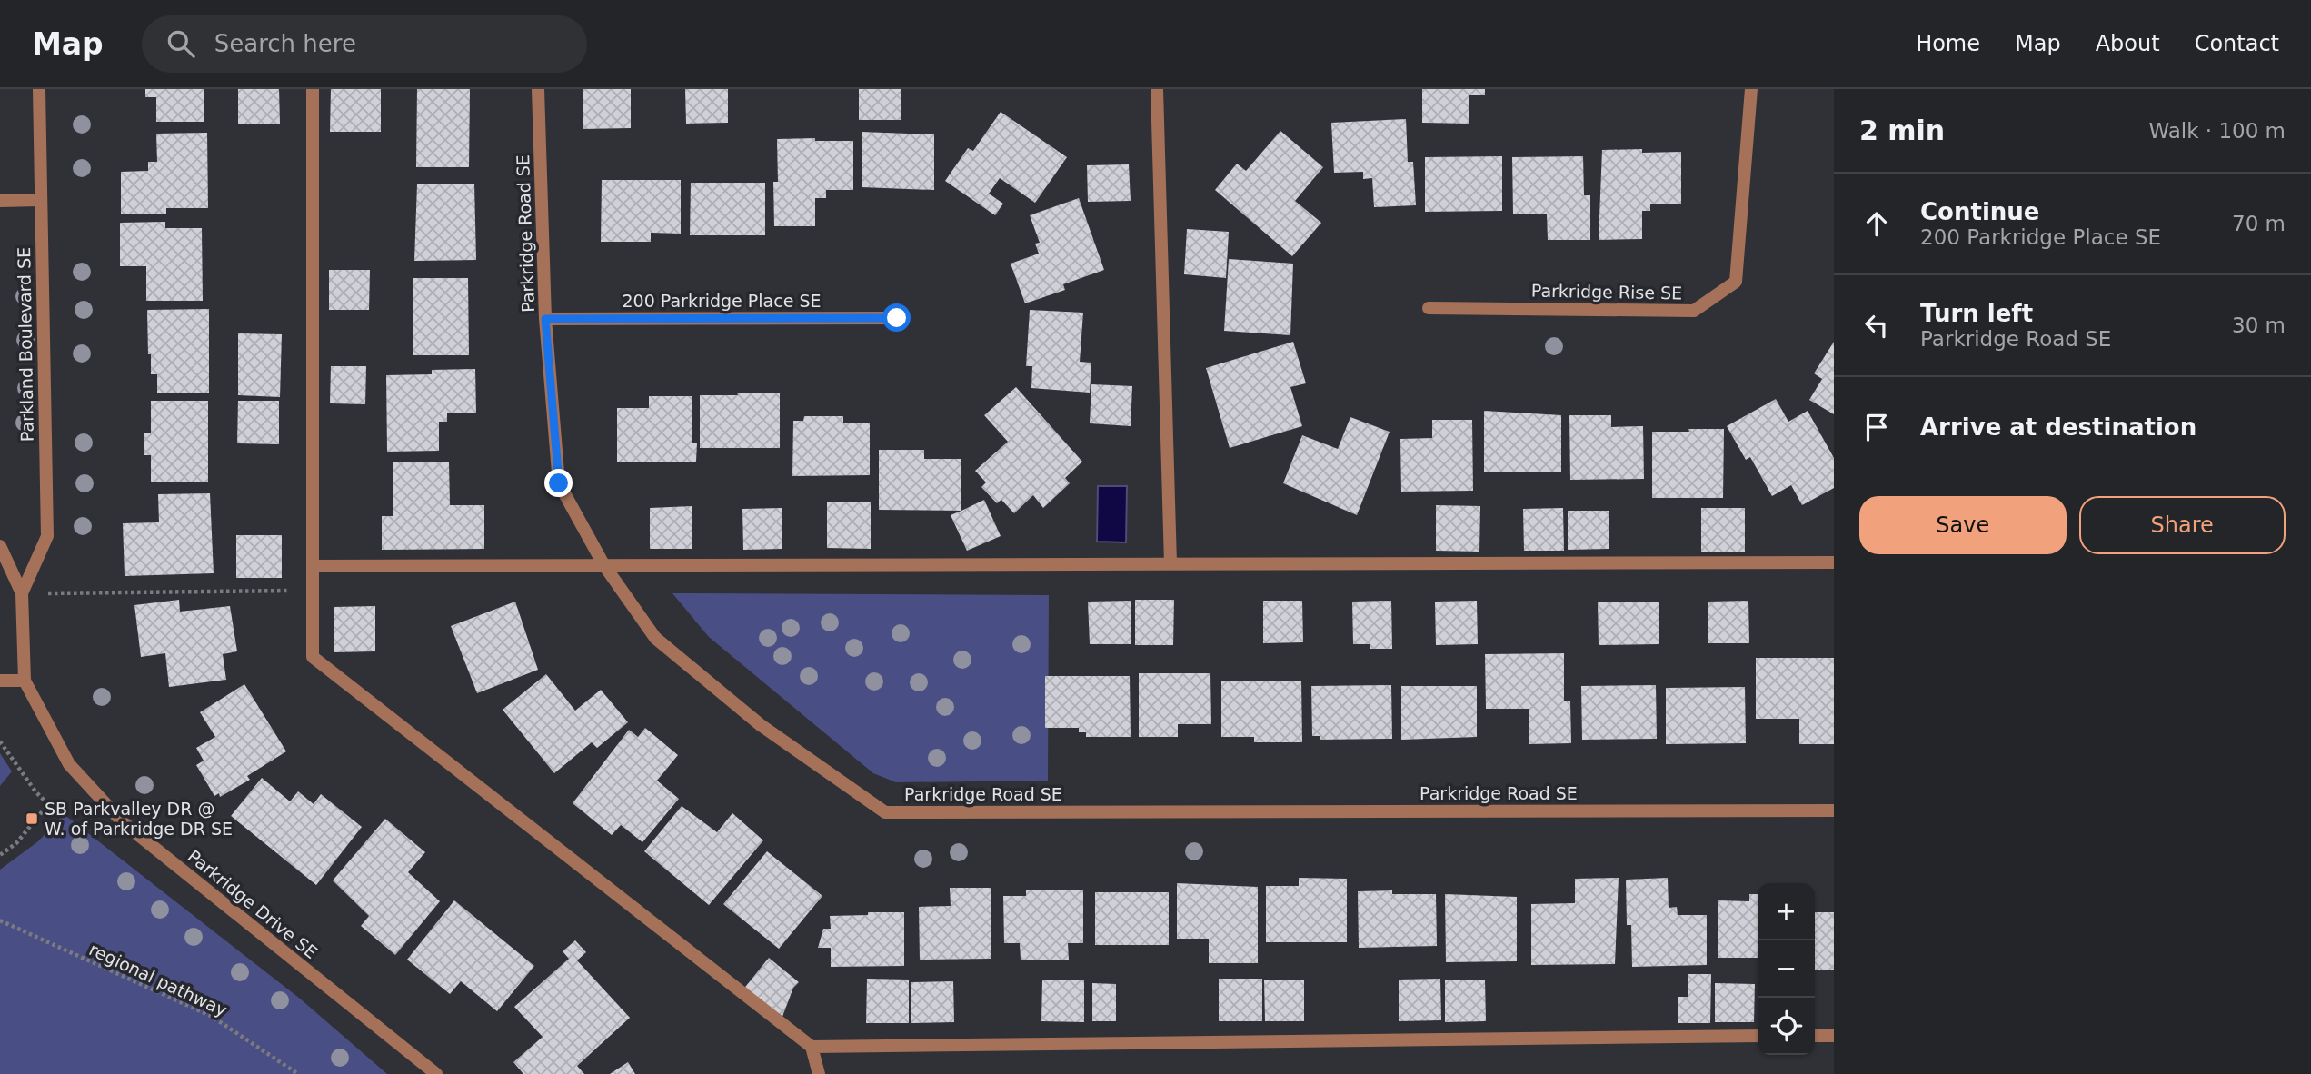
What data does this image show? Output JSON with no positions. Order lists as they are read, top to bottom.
{
  "streets": {
    "street": [
      "Parkridge Road SE",
      "Parkridge Rise SE",
      "200 Parkridge Place SE",
      "Parkland Boulevard SE",
      "Parkridge Drive SE"
    ],
    "path": ["regional pathway"]
  },
  "crossings": [
    ["Parkridge Road SE", "200 Parkridge Place SE"],
    ["Parkland Boulevard SE", "Parkridge Drive SE"]
  ],
  "places": {
    "transit": ["SB Parkvalley DR @ W. of Parkridge DR SE"]
  },
  "page": {
    "header": "Map",
    "search": "Search here",
    "nav": [
      "Home",
      "Map",
      "About",
      "Contact"
    ],
    "heading": ["2 min", "Walk · 100 m"],
    "list": [
      ["Continue", "200 Parkridge Place SE", "70 m"],
      ["Turn left", "Parkridge Road SE", "30 m"],
      "Arrive at destination"
    ],
    "buttons": ["Save", "Share"],
    "map_buttons": ["+", "−"]
  }
}
